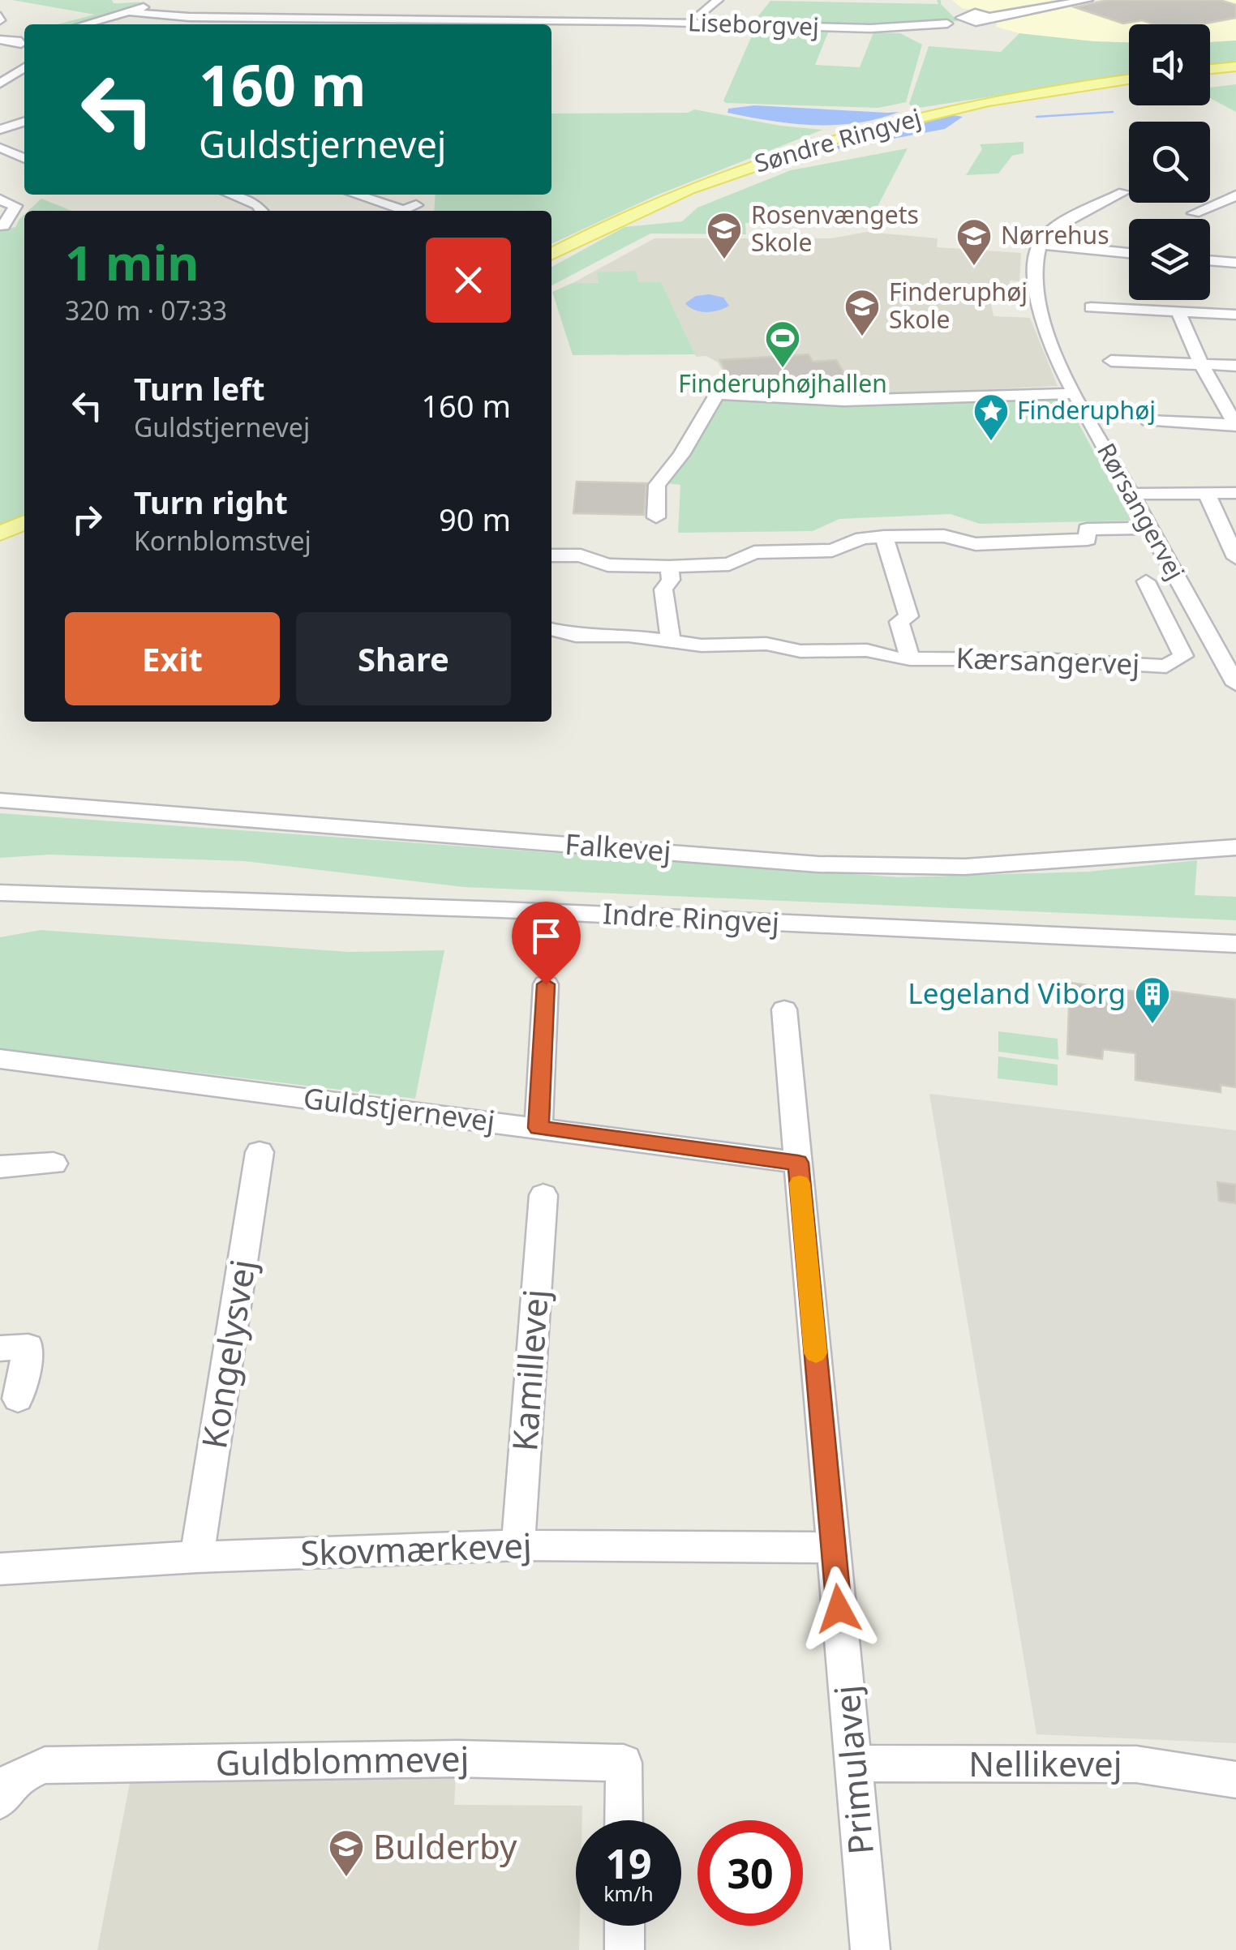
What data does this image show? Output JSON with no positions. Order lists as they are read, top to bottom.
{
  "streets": {
    "main road": ["Søndre Ringvej"],
    "street": [
      "Liseborgvej",
      "Rørsangervej",
      "Kærsangervej",
      "Falkevej",
      "Indre Ringvej",
      "Guldstjernevej",
      "Kongelysvej",
      "Kamillevej",
      "Skovmærkevej",
      "Guldblommevej",
      "Nellikevej",
      "Primulavej"
    ]
  },
  "crossings": [
    ["Rørsangervej", "Kærsangervej"],
    ["Guldstjernevej", "Primulavej"],
    ["Kongelysvej", "Skovmærkevej"],
    ["Kamillevej", "Skovmærkevej"],
    ["Skovmærkevej", "Primulavej"],
    ["Nellikevej", "Primulavej"]
  ],
  "places": {
    "school or university": [
      "Rosenvængets Skole",
      "Nørrehus",
      "Finderuphøj Skole",
      "Bulderby"
    ],
    "sports": ["Finderuphøjhallen"],
    "place": ["Finderuphøj"],
    "building": ["Legeland Viborg"]
  },
  "page": {
    "turn": ["160 m", "Guldstjernevej"],
    "heading": ["1 min", "320 m · 07:33"],
    "list": [
      {
        "name": "Turn left",
        "note": "Guldstjernevej",
        "value": "160 m"
      },
      {
        "name": "Turn right",
        "note": "Kornblomstvej",
        "value": "90 m"
      }
    ],
    "buttons": ["Exit", "Share"],
    "speed": "19 km/h",
    "limit": "30"
  }
}
